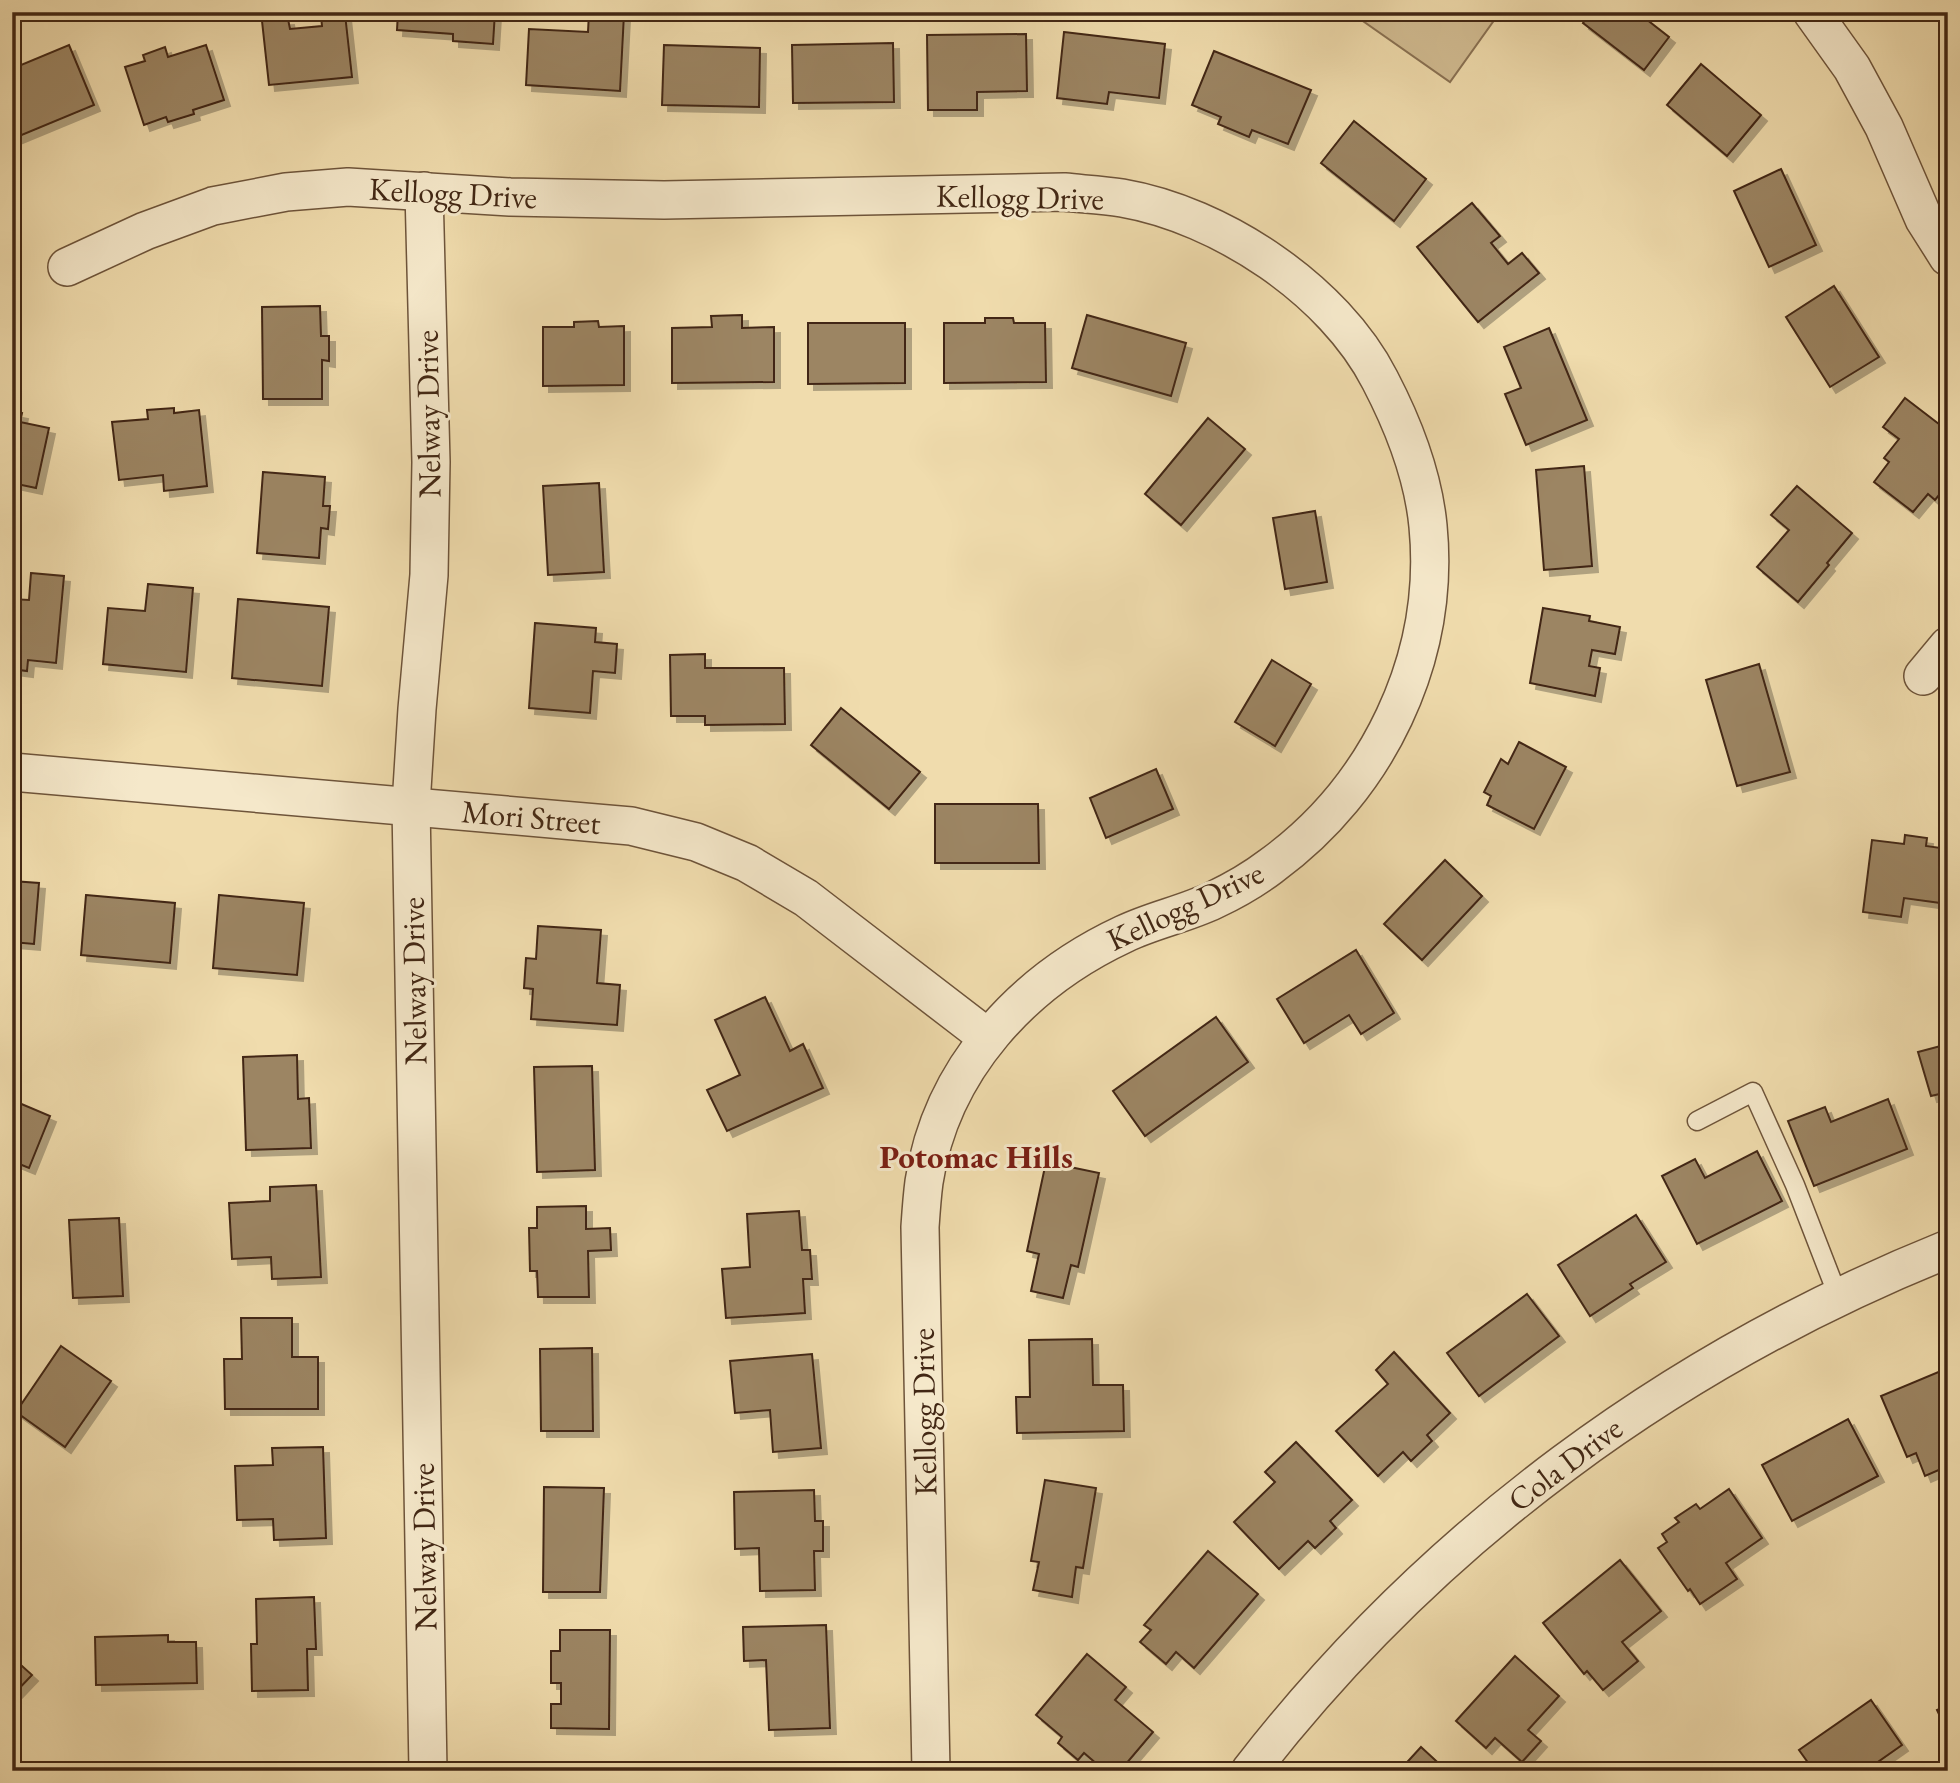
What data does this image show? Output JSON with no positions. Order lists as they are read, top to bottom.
{
  "streets": {
    "street": [
      "Kellogg Drive",
      "Nelway Drive",
      "Mori Street",
      "Cola Drive"
    ]
  },
  "crossings": [
    ["Kellogg Drive", "Nelway Drive"],
    ["Kellogg Drive", "Mori Street"],
    ["Nelway Drive", "Mori Street"]
  ],
  "districts": ["Potomac Hills"]
}
